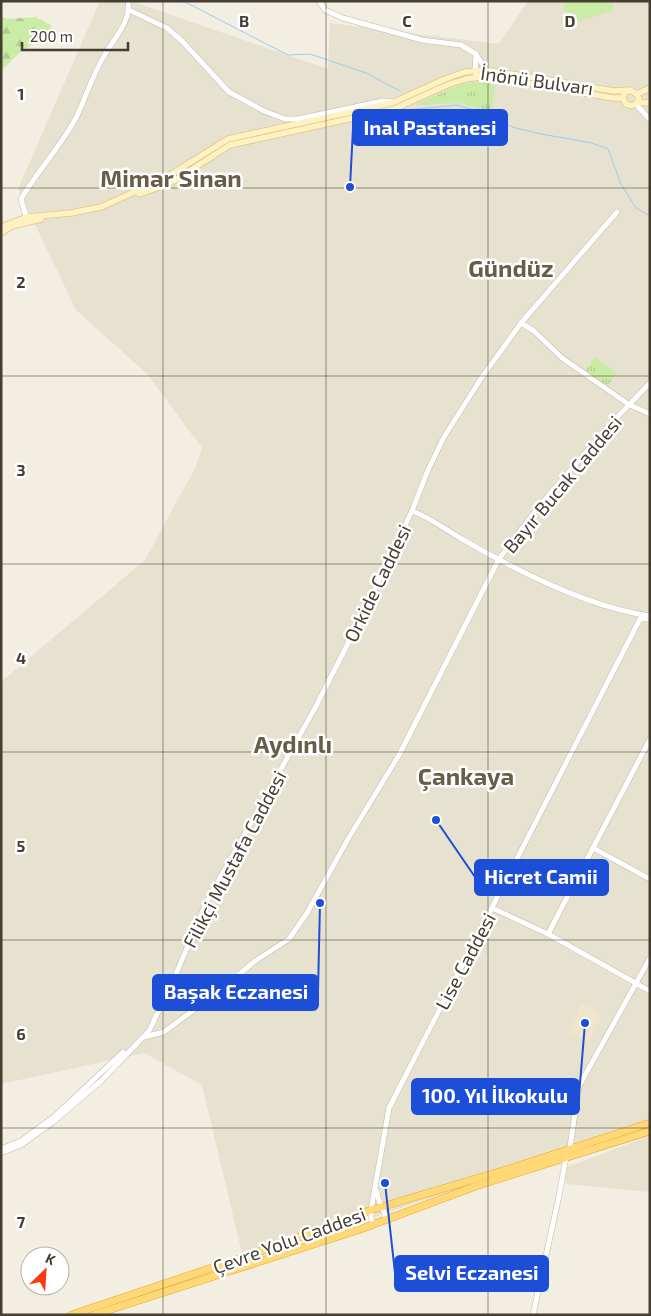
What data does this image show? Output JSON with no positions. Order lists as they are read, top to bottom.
{
  "streets": {
    "highway": ["Çevre Yolu Caddesi"],
    "main road": ["İnönü Bulvarı"],
    "street": [
      "Bayır Bucak Caddesi",
      "Orkide Caddesi",
      "Filikçi Mustafa Caddesi",
      "Lise Caddesi"
    ]
  },
  "crossings": [
    ["Bayır Bucak Caddesi", "Filikçi Mustafa Caddesi"],
    ["Orkide Caddesi", "Filikçi Mustafa Caddesi"],
    ["Lise Caddesi", "Çevre Yolu Caddesi"]
  ],
  "districts": [
    "Mimar Sinan",
    "Gündüz",
    "Aydınlı",
    "Çankaya"
  ],
  "places": [
    "Inal Pastanesi",
    "Hicret Camii",
    "Başak Eczanesi",
    "100. Yıl İlkokulu",
    "Selvi Eczanesi"
  ],
  "scale_bar": "200 m",
  "north": "top right",
  "grid": {
    "columns": ["B", "C", "D"],
    "rows": [
      "1",
      "2",
      "3",
      "4",
      "5",
      "6",
      "7"
    ]
  }
}
